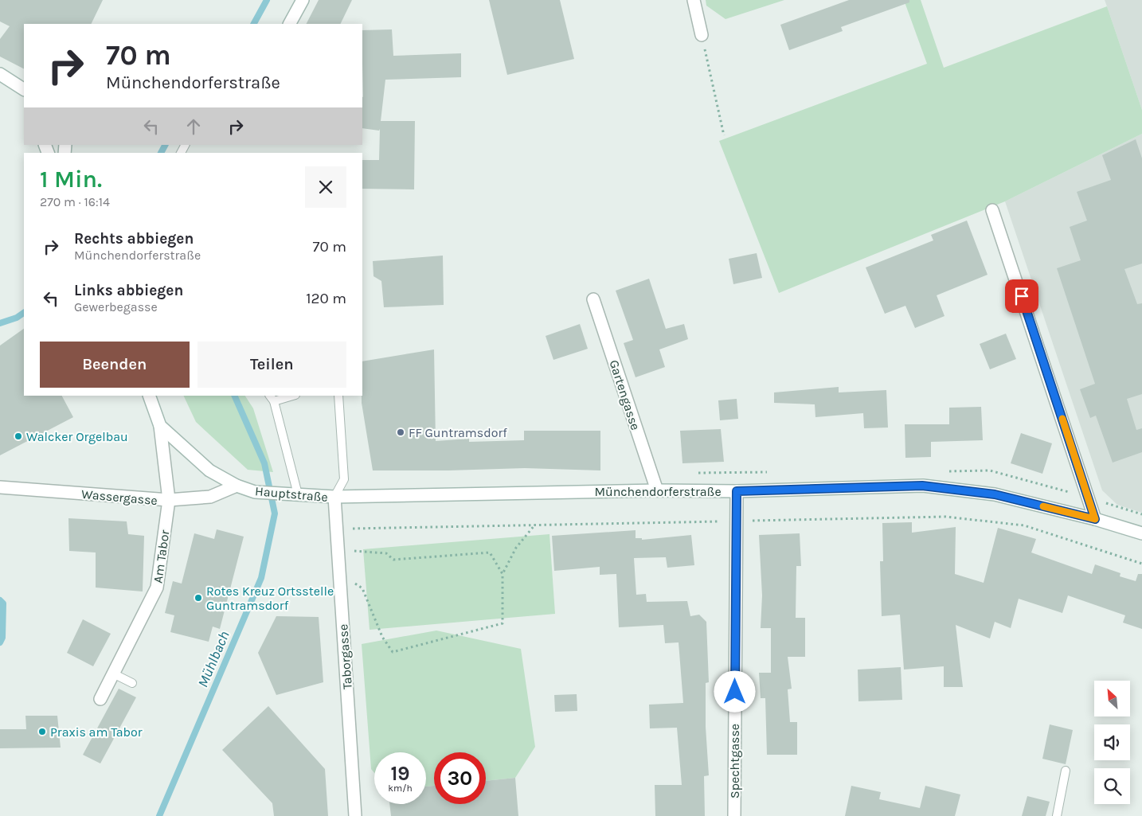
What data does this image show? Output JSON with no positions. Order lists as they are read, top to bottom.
{
  "streets": {
    "street": [
      "Gartengasse",
      "Münchendorferstraße",
      "Hauptstraße",
      "Wassergasse",
      "Am Tabor",
      "Taborgasse",
      "Spechtgasse"
    ]
  },
  "crossings": [
    ["Gartengasse", "Münchendorferstraße"],
    ["Münchendorferstraße", "Hauptstraße"],
    ["Münchendorferstraße", "Taborgasse"],
    ["Münchendorferstraße", "Spechtgasse"],
    ["Hauptstraße", "Wassergasse"],
    ["Hauptstraße", "Am Tabor"],
    ["Hauptstraße", "Taborgasse"],
    ["Wassergasse", "Am Tabor"]
  ],
  "water": ["Mühlbach"],
  "places": [
    "FF Guntramsdorf",
    "Walcker Orgelbau",
    "Rotes Kreuz Ortsstelle Guntramsdorf",
    "Praxis am Tabor"
  ],
  "north": "top left",
  "page": {
    "turn": ["70 m", "Münchendorferstraße"],
    "heading": ["1 Min.", "270 m · 16:14"],
    "list": [
      {
        "name": "Rechts abbiegen",
        "note": "Münchendorferstraße",
        "value": "70 m"
      },
      {
        "name": "Links abbiegen",
        "note": "Gewerbegasse",
        "value": "120 m"
      }
    ],
    "buttons": ["Beenden", "Teilen"],
    "speed": "19 km/h",
    "limit": "30"
  }
}
